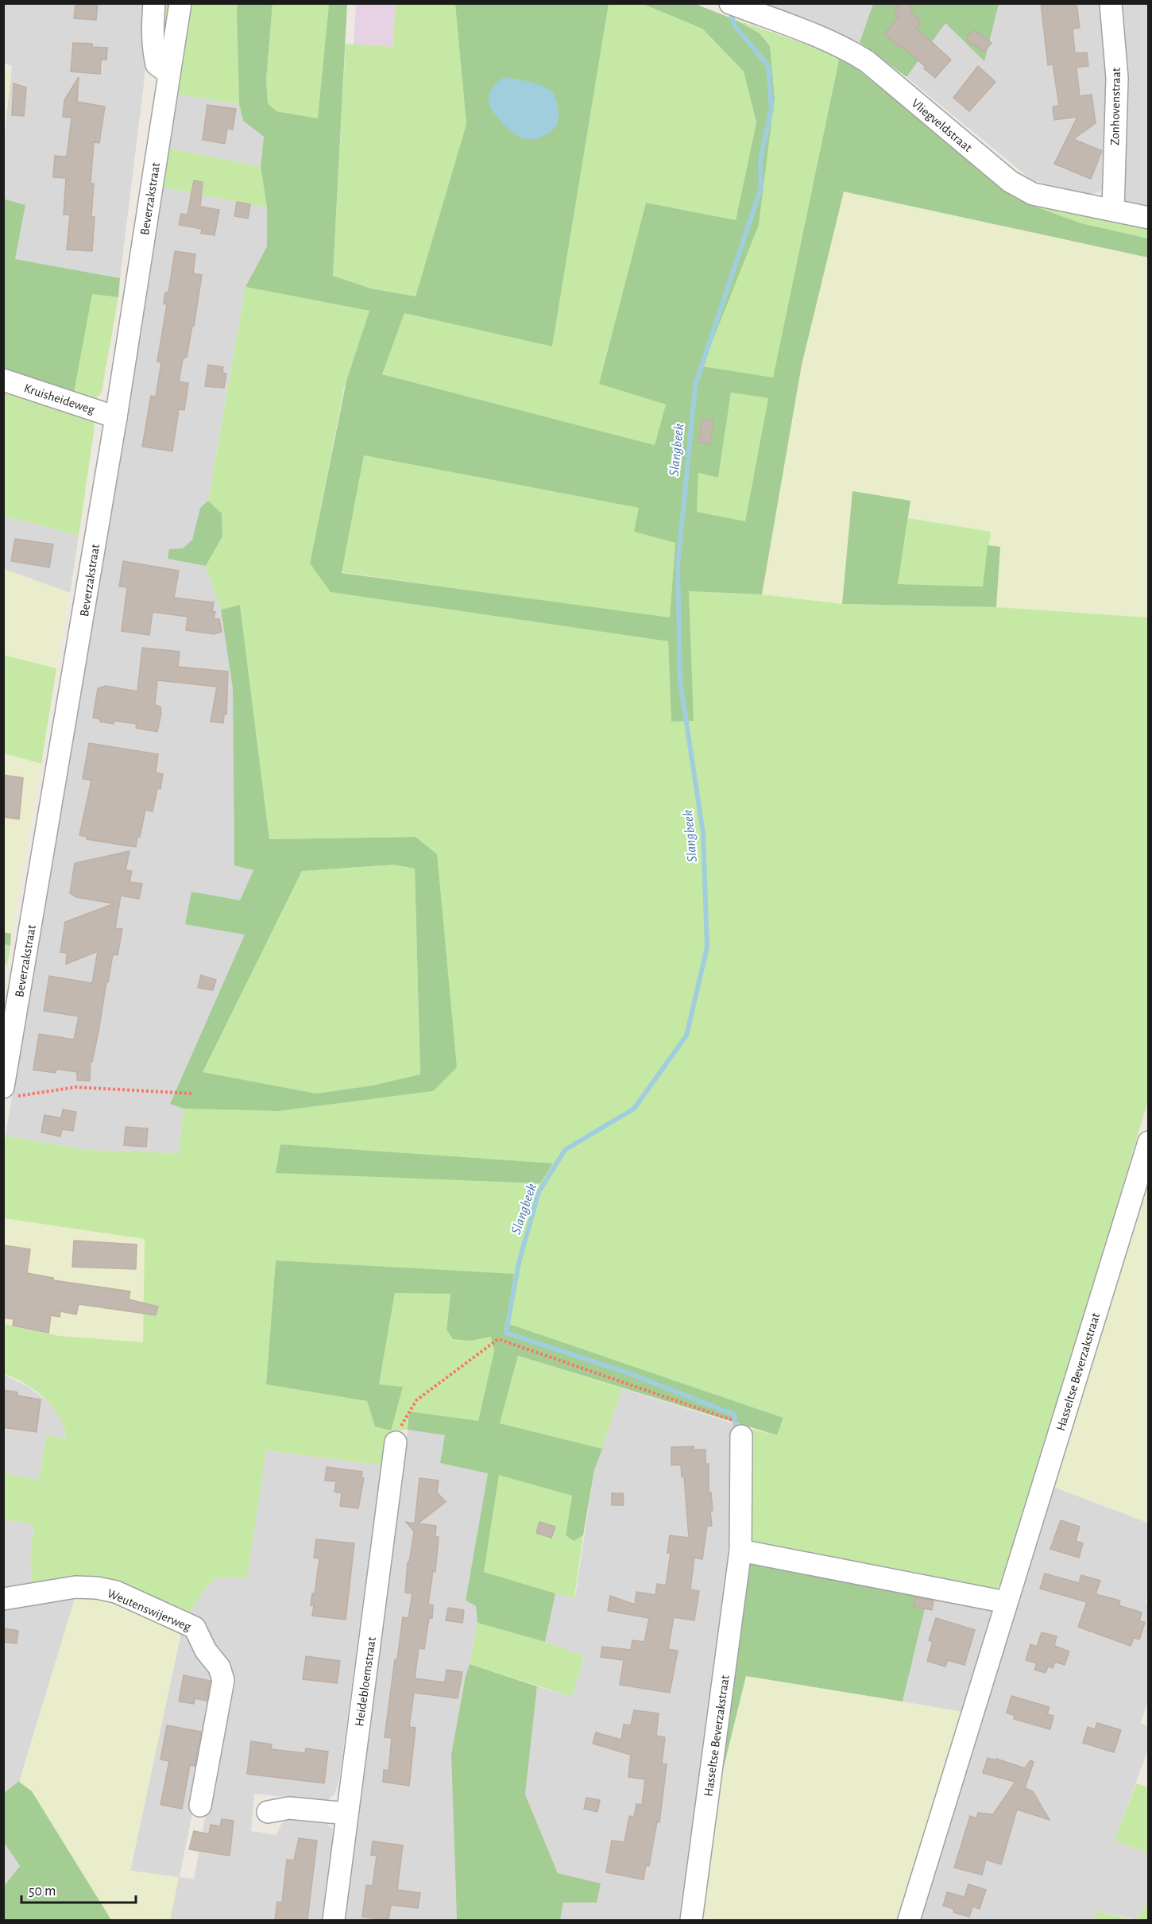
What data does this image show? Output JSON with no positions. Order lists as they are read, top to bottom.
{
  "streets": {
    "street": [
      "Zonhovenstraat",
      "Vliegveldstraat",
      "Beverzakstraat",
      "Kruisheideweg",
      "Hasseltse Beverzakstraat",
      "Weutenswijerweg",
      "Heidebloemstraat"
    ]
  },
  "crossings": [
    ["Zonhovenstraat", "Vliegveldstraat"],
    ["Beverzakstraat", "Kruisheideweg"]
  ],
  "water": ["Slangbeek"],
  "scale_bar": "50 m"
}
